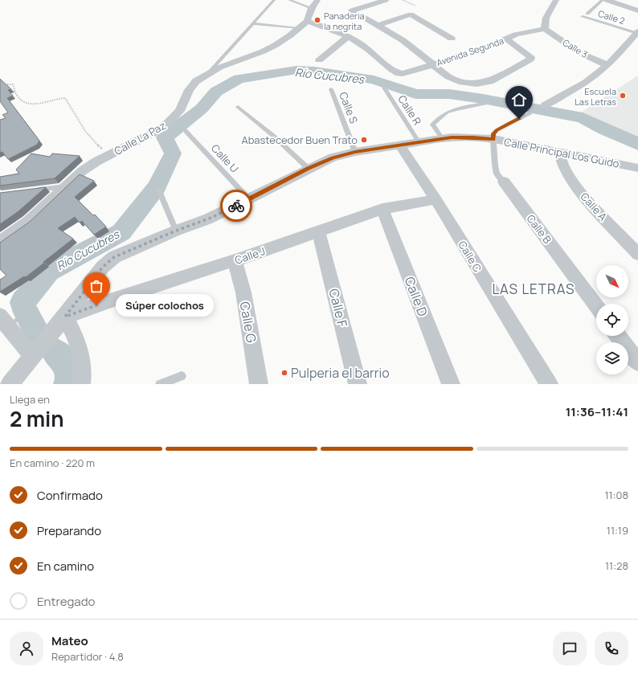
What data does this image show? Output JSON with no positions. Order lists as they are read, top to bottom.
{
  "streets": {
    "street": [
      "Calle 3",
      "Avenida Segunda",
      "Calle La Paz",
      "Calle Principal Los Guido",
      "Calle A",
      "Calle B",
      "Calle J",
      "Calle C",
      "Calle D",
      "Calle F",
      "Calle G"
    ],
    "lane": [
      "Calle 2",
      "Calle S",
      "Calle R",
      "Calle U"
    ]
  },
  "crossings": [
    ["Calle 3", "Avenida Segunda"],
    ["Calle S", "Calle Principal Los Guido"],
    ["Calle R", "Calle Principal Los Guido"],
    ["Calle Principal Los Guido", "Calle U"],
    ["Calle Principal Los Guido", "Calle A"],
    ["Calle Principal Los Guido", "Calle B"],
    ["Calle Principal Los Guido", "Calle J"],
    ["Calle Principal Los Guido", "Calle C"],
    ["Calle J", "Calle C"],
    ["Calle J", "Calle D"],
    ["Calle J", "Calle F"],
    ["Calle J", "Calle G"]
  ],
  "districts": ["LAS LETRAS"],
  "water": ["Río Cucubres"],
  "places": [
    "Panaderia la negrita",
    "Escuela Las Letras",
    "Abastecedor Buen Trato",
    "Súper colochos",
    "Pulperia el barrio"
  ],
  "north": "bottom right",
  "page": {
    "bubble": "Súper colochos",
    "heading": ["2 min", "Llega en", "11:36–11:41"],
    "panel": ["Mateo", "Repartidor · 4.8"],
    "bar": "En camino · 220 m",
    "list": [
      ["Confirmado", "11:08"],
      ["Preparando", "11:19"],
      ["En camino", "11:28"],
      "Entregado"
    ]
  }
}
